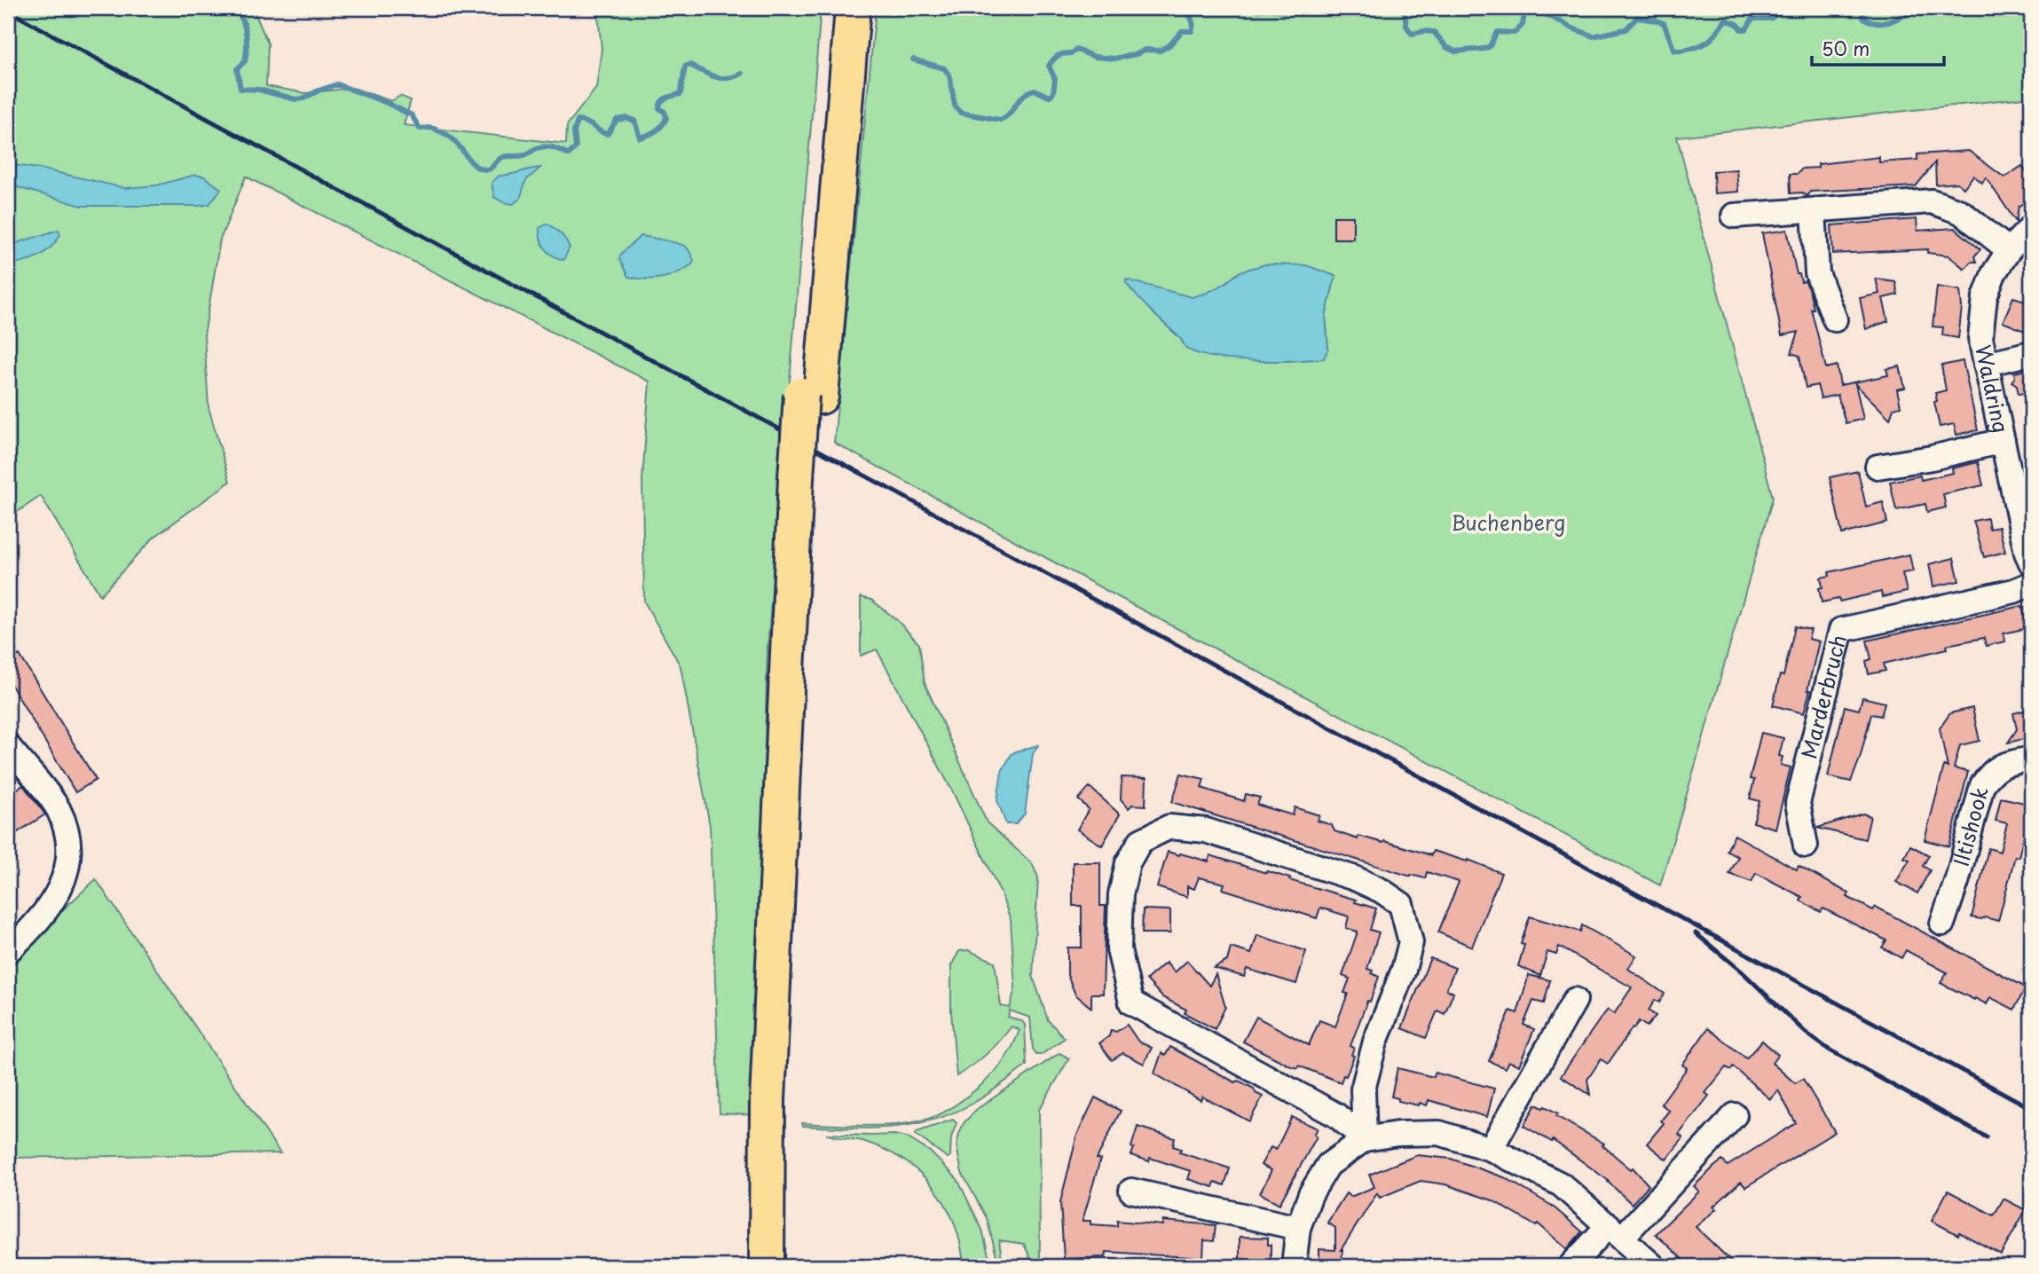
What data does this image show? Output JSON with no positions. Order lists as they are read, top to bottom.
{
  "streets": {
    "street": ["Waldring", "Marderbruch", "Iltishook"]
  },
  "parks": ["Buchenberg"],
  "scale_bar": "50 m"
}
